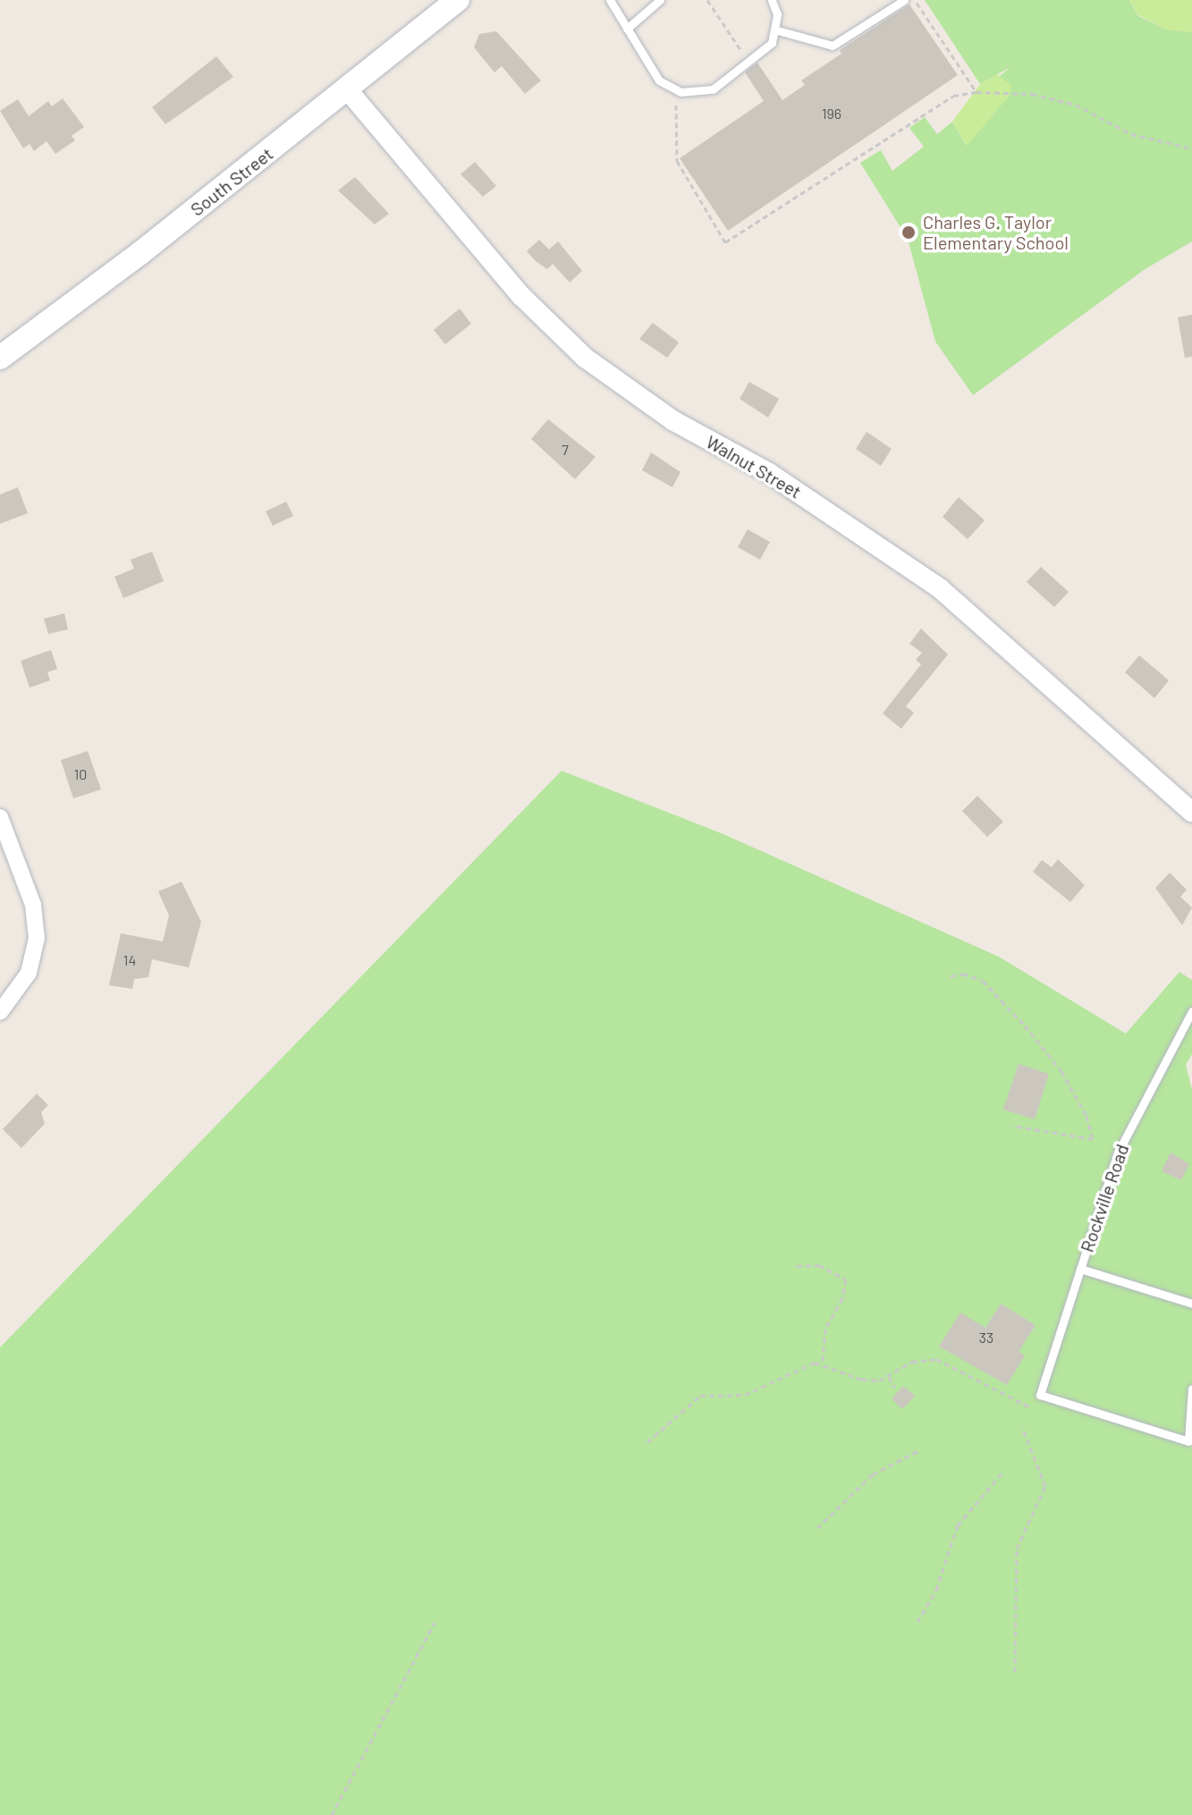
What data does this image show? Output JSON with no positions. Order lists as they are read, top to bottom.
{
  "streets": {
    "main road": ["South Street"],
    "street": ["Walnut Street"],
    "lane": ["Rockville Road"]
  },
  "crossings": [
    ["South Street", "Walnut Street"]
  ],
  "places": ["Charles G. Taylor Elementary School"],
  "house_numbers": [
    "196",
    "7",
    "10",
    "14",
    "33"
  ]
}
